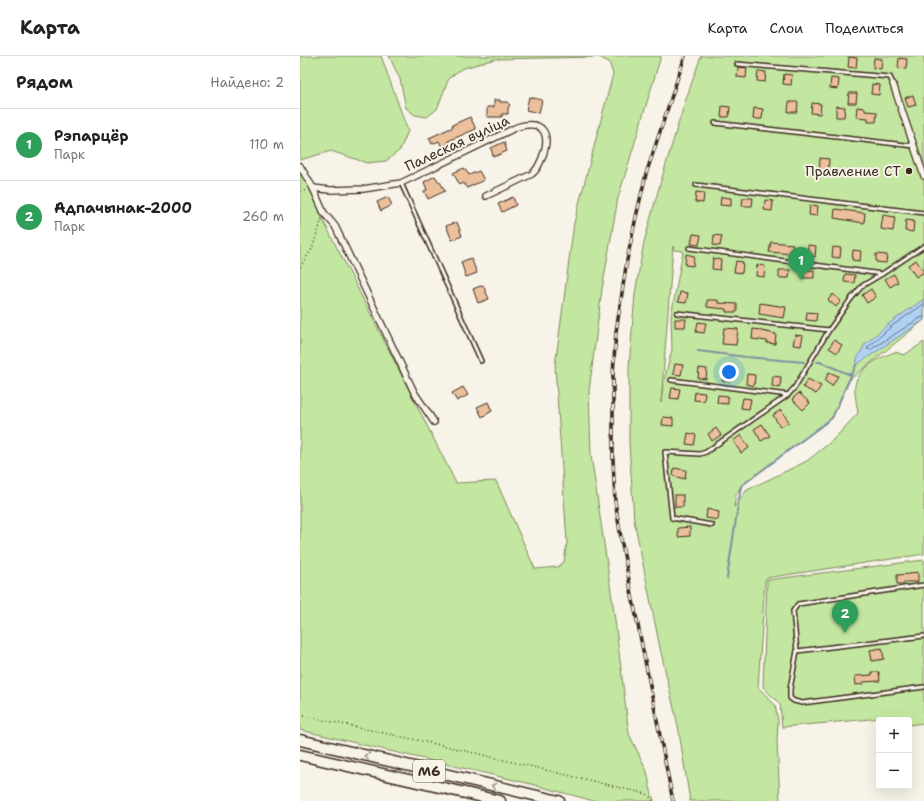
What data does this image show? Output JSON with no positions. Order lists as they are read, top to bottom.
{
  "streets": {
    "highway": ["М6"],
    "street": ["Палеская вуліца"]
  },
  "places": ["Правление СТ"],
  "page": {
    "header": "Карта",
    "nav": ["Карта", "Слои", "Поделиться"],
    "heading": ["Рядом", "Найдено: 2"],
    "list": [
      {
        "mark": "1",
        "name": "Рэпарцёр",
        "note": "Парк",
        "value": "110 m"
      },
      {
        "mark": "2",
        "name": "Адпачынак-2000",
        "note": "Парк",
        "value": "260 m"
      }
    ],
    "pins": ["1", "2"],
    "map_buttons": ["+", "−"]
  }
}
